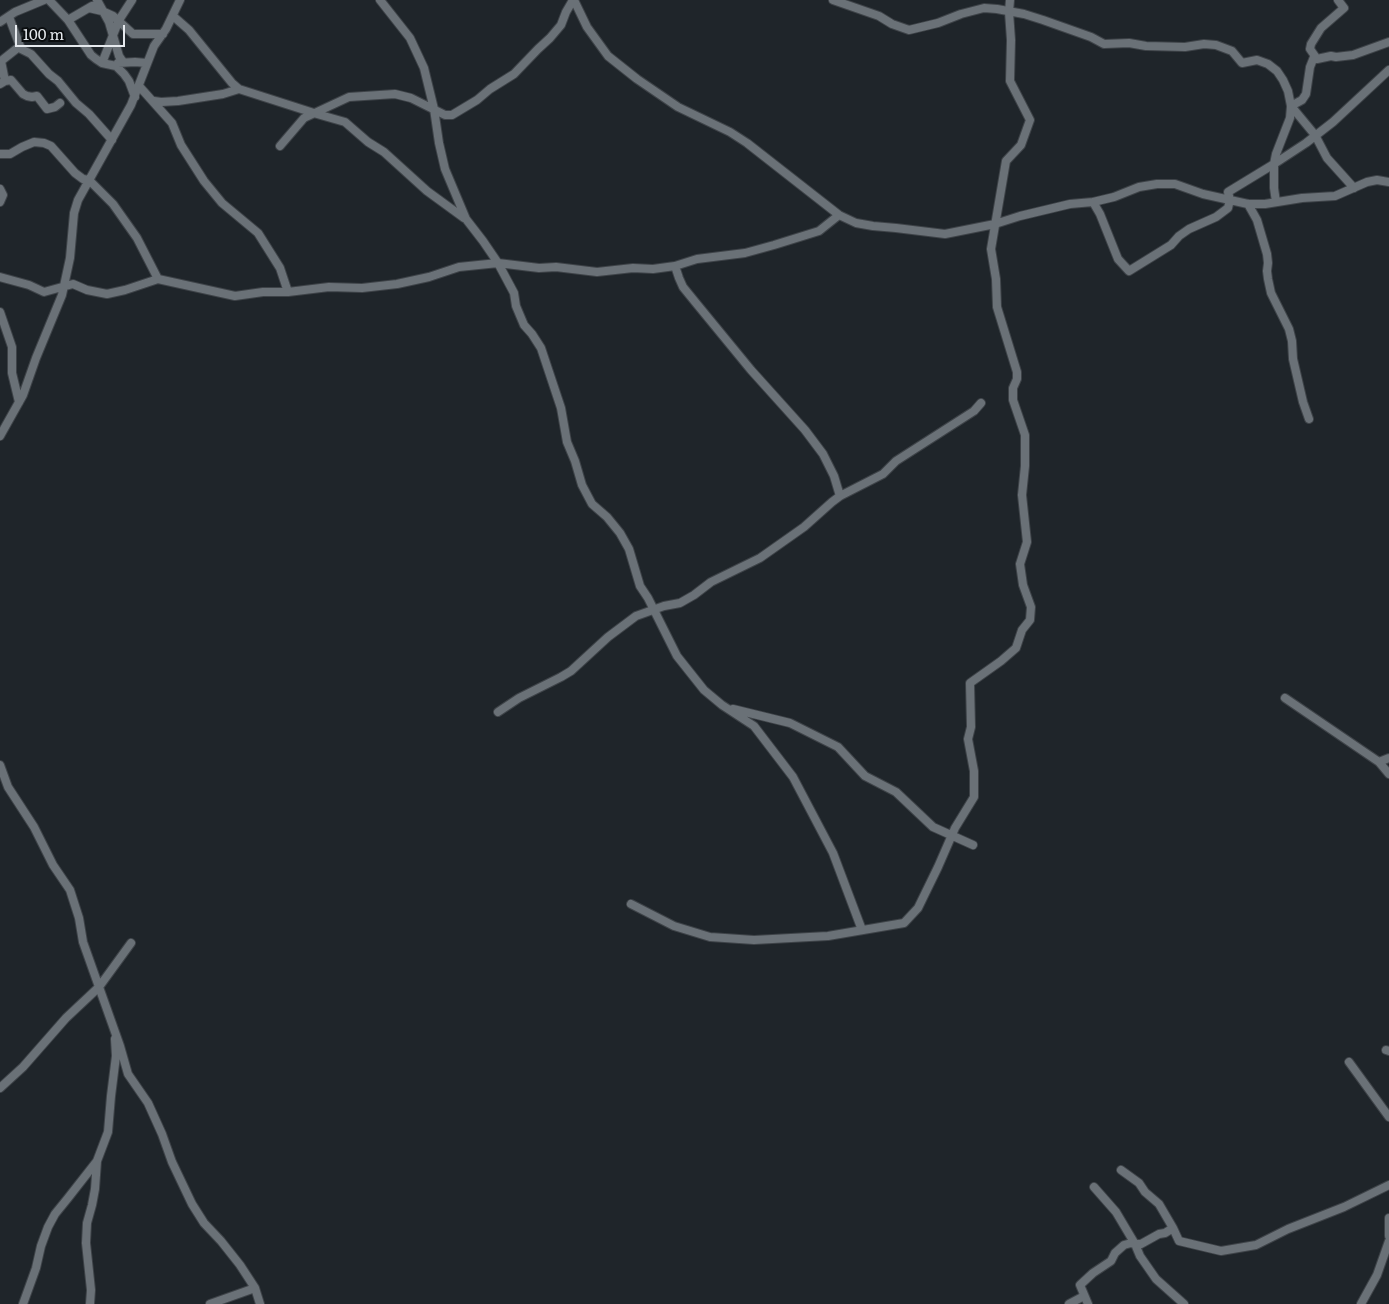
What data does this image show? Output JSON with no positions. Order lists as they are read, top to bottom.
{
  "scale_bar": "100 m"
}
